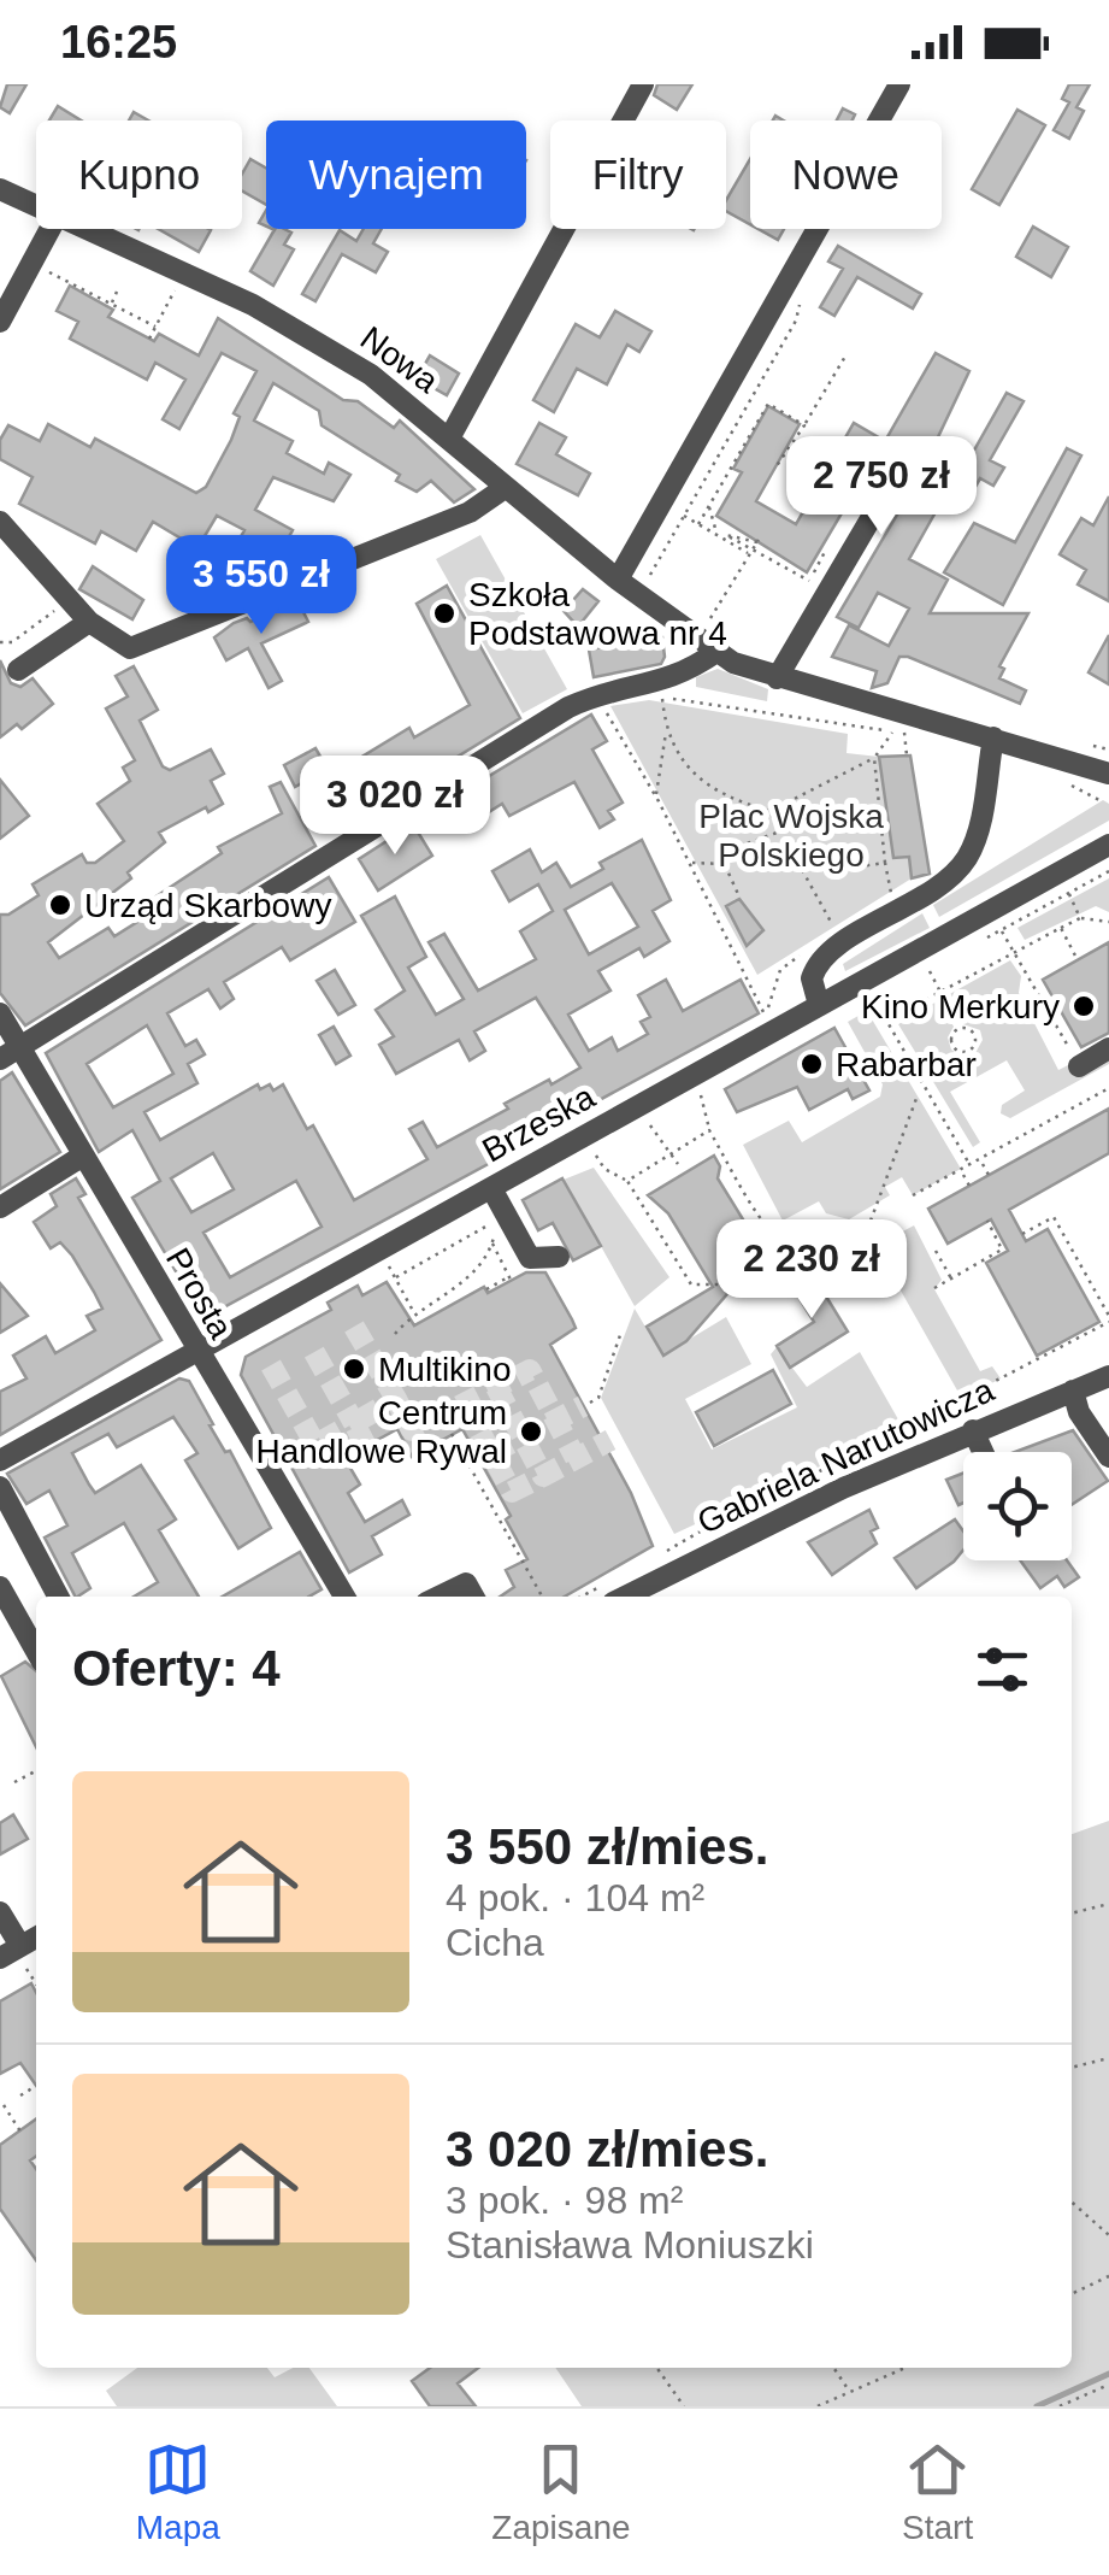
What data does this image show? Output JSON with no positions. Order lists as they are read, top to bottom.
{
  "streets": {
    "street": [
      "Nowa",
      "Brzeska",
      "Prosta",
      "Gabriela Narutowicza"
    ]
  },
  "crossings": [
    ["Brzeska", "Prosta"]
  ],
  "parks": ["Plac Wojska Polskiego"],
  "places": [
    "Szkoła Podstawowa nr 4",
    "Urząd Skarbowy",
    "Kino Merkury",
    "Rabarbar",
    "Multikino",
    "Centrum Handlowe Rywal"
  ],
  "page": {
    "status": "16:25",
    "chip": [
      "Kupno",
      "Wynajem",
      "Filtry",
      "Nowe"
    ],
    "price": [
      "2 750 zł",
      "3 550 zł",
      "3 020 zł",
      "2 230 zł"
    ],
    "heading": "Oferty: 4",
    "list": [
      {
        "name": "3 550 zł/mies.",
        "note": "4 pok. · 104 m² · Cicha"
      },
      {
        "name": "3 020 zł/mies.",
        "note": "3 pok. · 98 m² · Stanisława Moniuszki"
      }
    ],
    "tabs": ["Mapa", "Zapisane", "Start"]
  }
}
